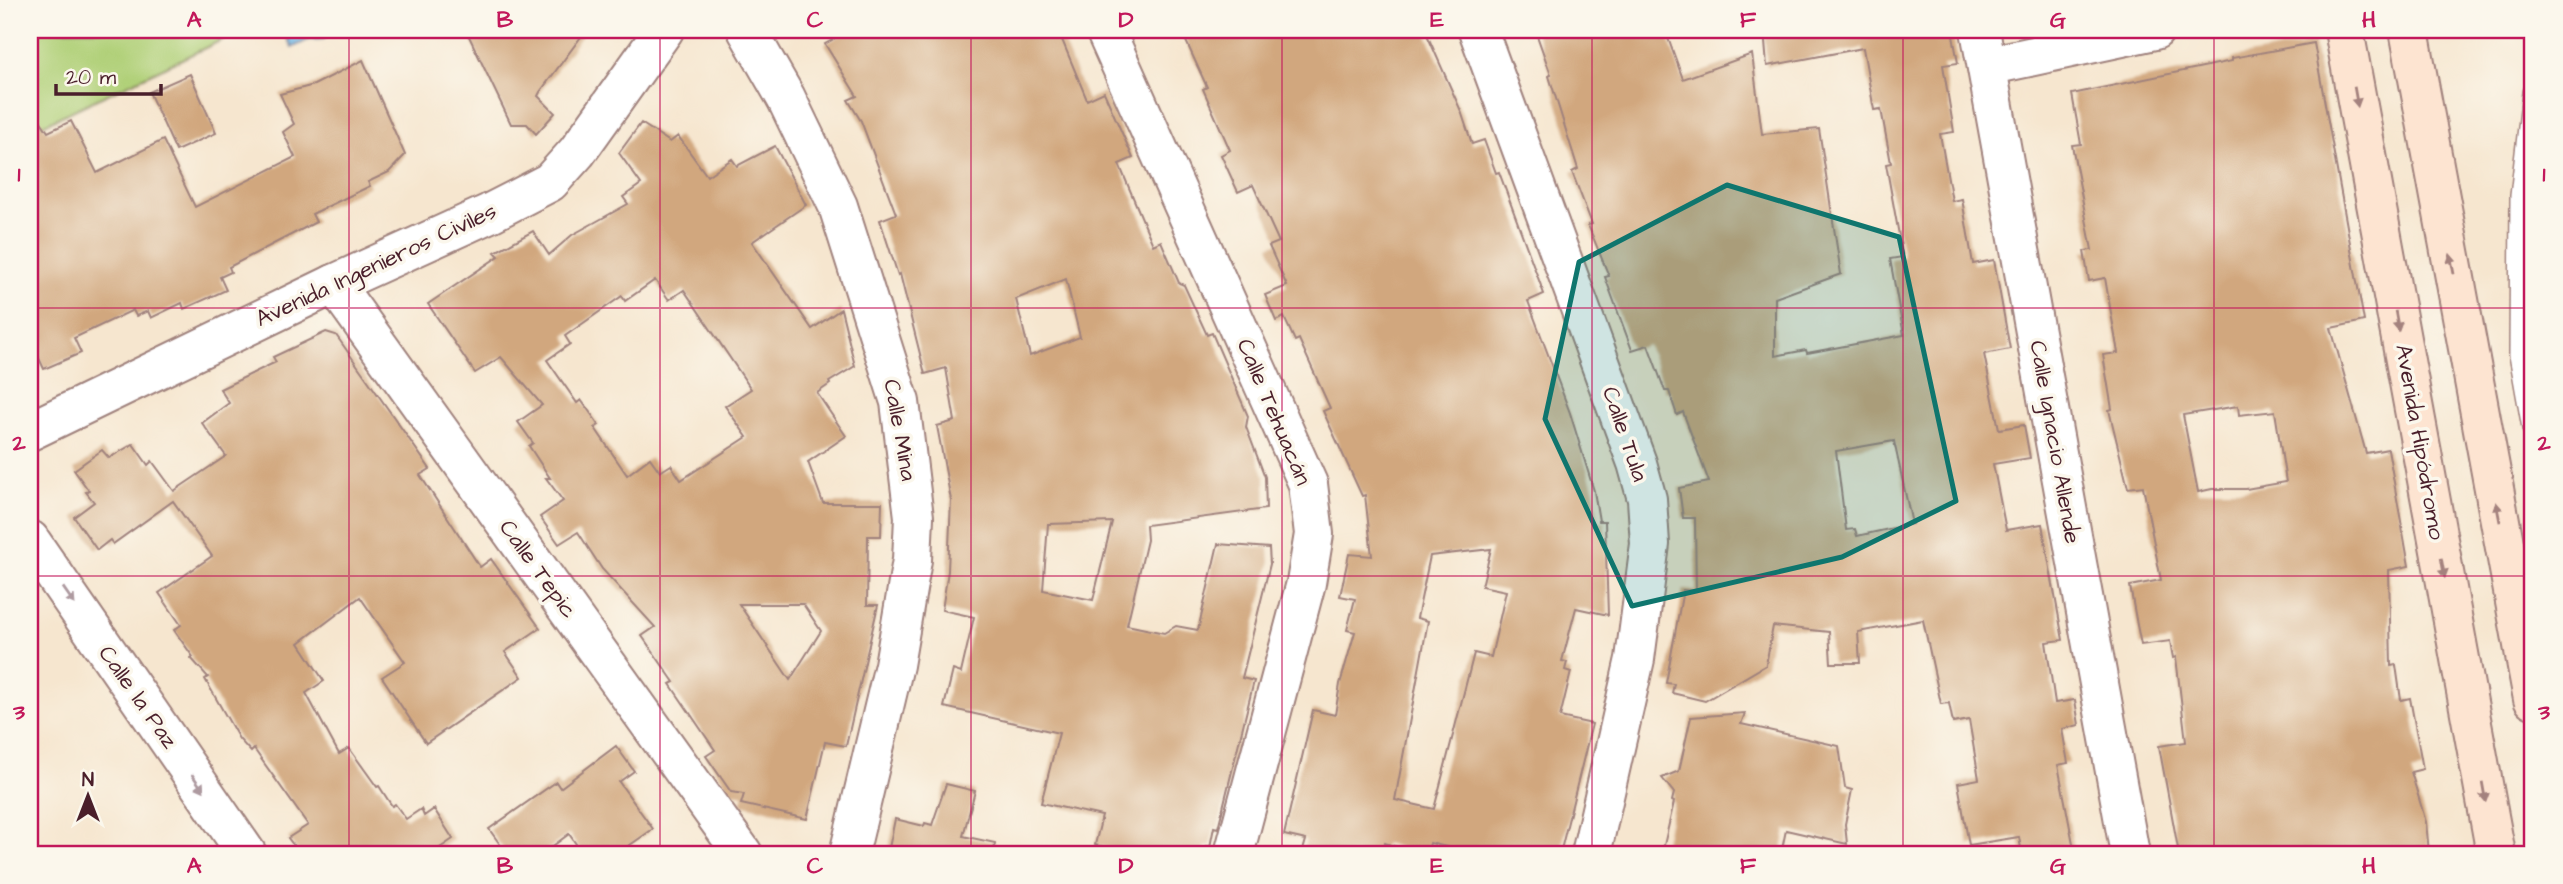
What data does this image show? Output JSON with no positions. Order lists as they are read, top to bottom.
{
  "streets": {
    "main road": ["Avenida Hipódromo"],
    "street": [
      "Avenida Ingenieros Civiles",
      "Calle Tehuacán",
      "Calle Mina",
      "Calle Tula",
      "Calle Ignacio Allende",
      "Calle Tepic",
      "Calle la Paz"
    ]
  },
  "crossings": [
    ["Avenida Ingenieros Civiles", "Calle Tepic"]
  ],
  "one_way": ["Calle la Paz"],
  "scale_bar": "20 m",
  "north": "top",
  "grid": {
    "columns": [
      "A",
      "B",
      "C",
      "D",
      "E",
      "F",
      "G",
      "H"
    ],
    "rows": ["1", "2", "3"]
  }
}
